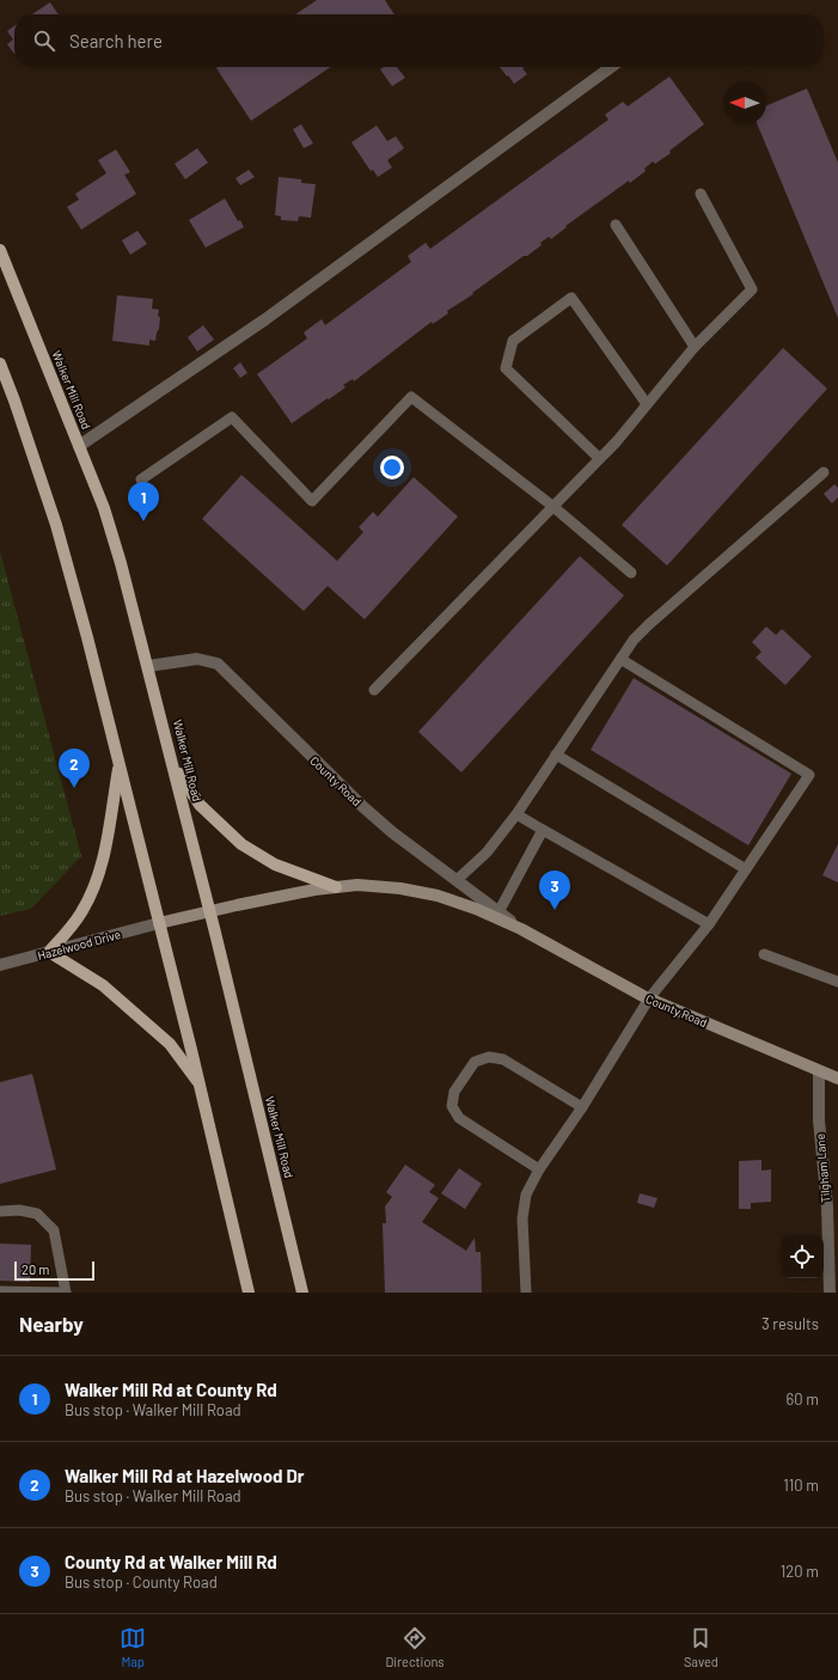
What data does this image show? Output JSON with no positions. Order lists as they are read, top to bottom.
{
  "streets": {
    "main road": ["Walker Mill Road"],
    "street": ["County Road", "Hazelwood Drive", "Tilgham Lane"]
  },
  "crossings": [
    ["Walker Mill Road", "County Road"],
    ["County Road", "Hazelwood Drive"],
    ["County Road", "Tilgham Lane"]
  ],
  "scale_bar": "20 m",
  "north": "left",
  "page": {
    "search": "Search here",
    "pins": ["1", "2", "3"],
    "scale": "20 m",
    "heading": ["Nearby", "3 results"],
    "list": [
      {
        "mark": "1",
        "name": "Walker Mill Rd at County Rd",
        "note": "Bus stop · Walker Mill Road",
        "value": "60 m"
      },
      {
        "mark": "2",
        "name": "Walker Mill Rd at Hazelwood Dr",
        "note": "Bus stop · Walker Mill Road",
        "value": "110 m"
      },
      {
        "mark": "3",
        "name": "County Rd at Walker Mill Rd",
        "note": "Bus stop · County Road",
        "value": "120 m"
      }
    ],
    "nav": ["Map", "Directions", "Saved"]
  }
}
